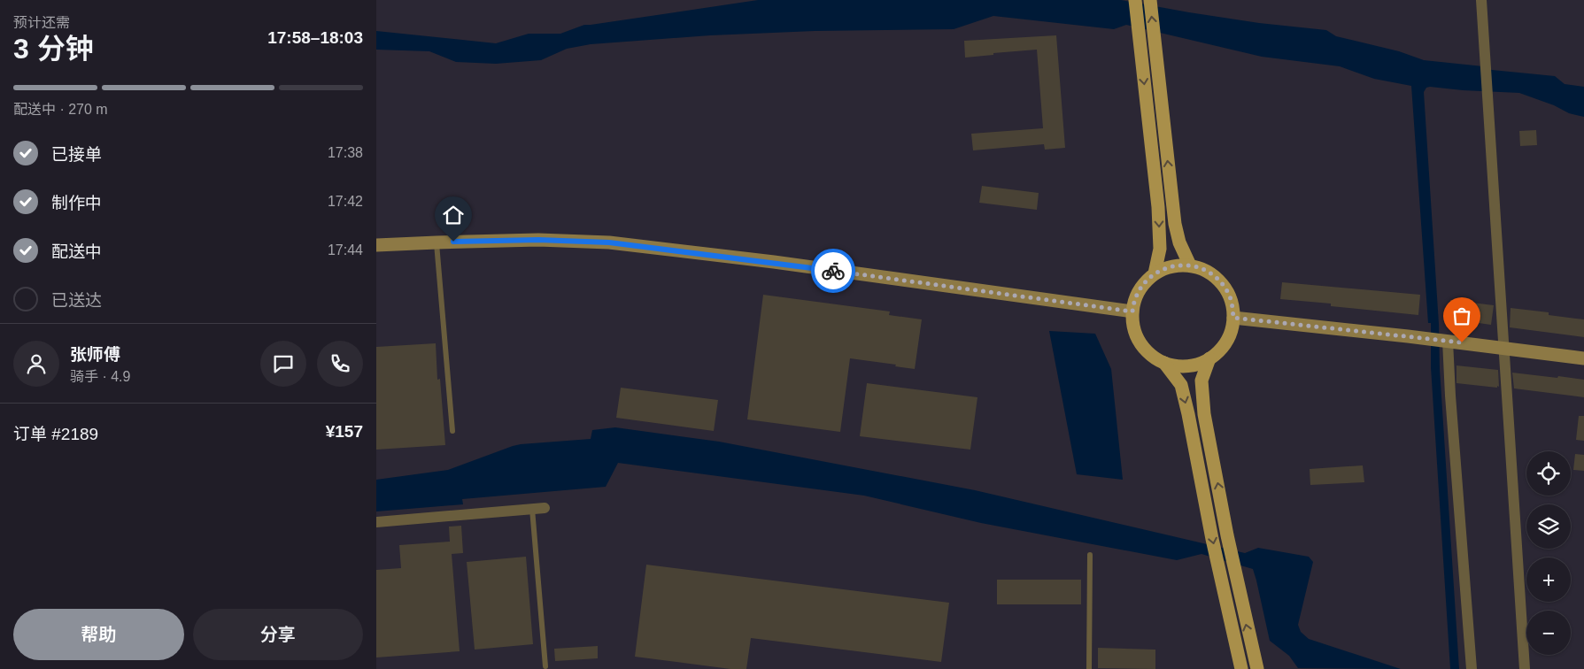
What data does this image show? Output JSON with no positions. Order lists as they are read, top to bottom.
{
  "page": {
    "heading": ["3 分钟", "预计还需", "17:58–18:03"],
    "panel": [
      "张师傅",
      "骑手 · 4.9",
      "订单 #2189",
      "¥157"
    ],
    "bar": "配送中 · 270 m",
    "list": [
      ["已接单", "17:38"],
      ["制作中", "17:42"],
      ["配送中", "17:44"],
      "已送达"
    ],
    "map_buttons": ["+", "−"],
    "buttons": ["帮助", "分享"]
  }
}
